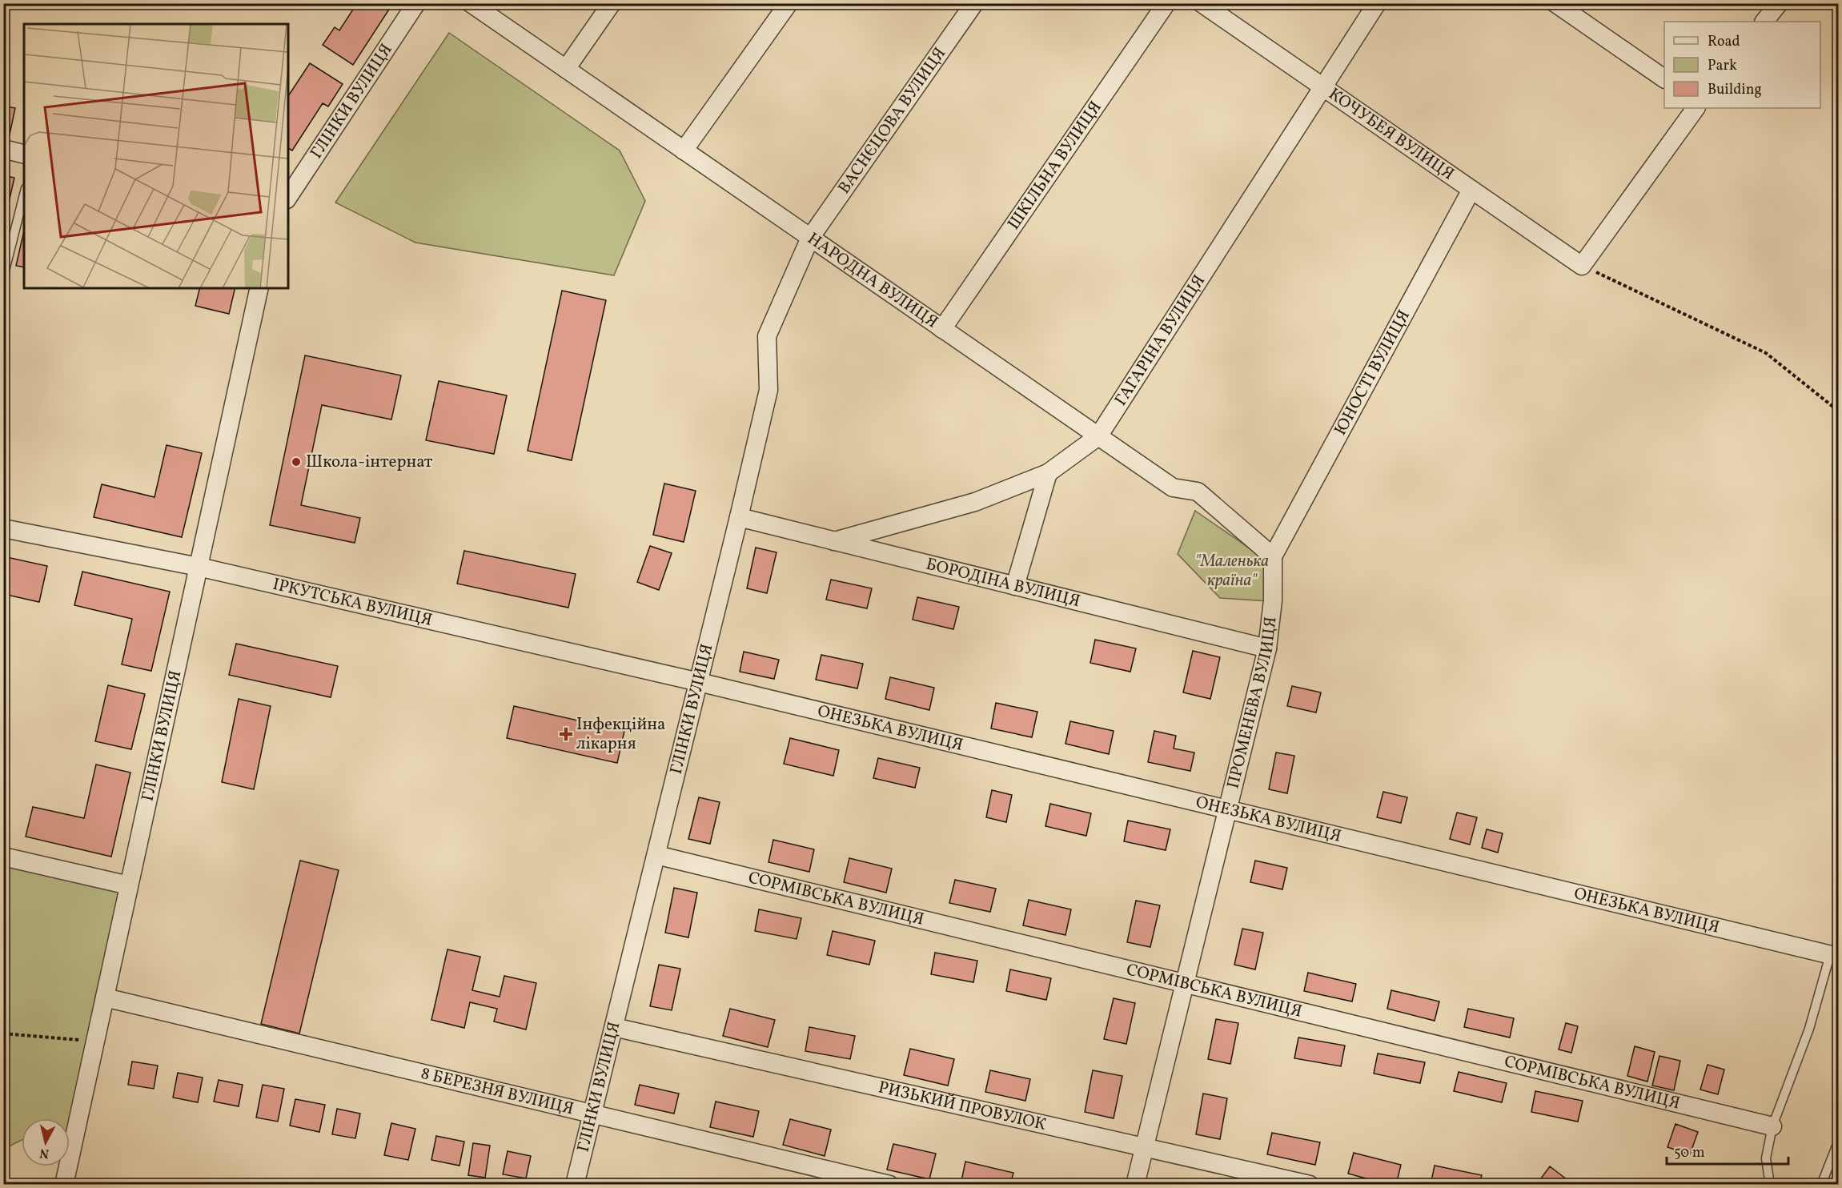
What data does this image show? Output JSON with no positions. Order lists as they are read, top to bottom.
{
  "streets": {
    "street": [
      "ГЛІНКИ ВУЛИЦЯ",
      "ВАСНЄЦОВА ВУЛИЦЯ",
      "КОЧУБЕЯ ВУЛИЦЯ",
      "ШКІЛЬНА ВУЛИЦЯ",
      "НАРОДНА ВУЛИЦЯ",
      "ГАГАРІНА ВУЛИЦЯ",
      "ЮНОСТІ ВУЛИЦЯ",
      "БОРОДІНА ВУЛИЦЯ",
      "ІРКУТСЬКА ВУЛИЦЯ",
      "ПРОМЕНЕВА ВУЛИЦЯ",
      "ОНЕЗЬКА ВУЛИЦЯ",
      "СОРМІВСЬКА ВУЛИЦЯ",
      "8 БЕРЕЗНЯ ВУЛИЦЯ",
      "РИЗЬКИЙ ПРОВУЛОК"
    ]
  },
  "crossings": [
    ["ГЛІНКИ ВУЛИЦЯ", "ВАСНЄЦОВА ВУЛИЦЯ"],
    ["ГЛІНКИ ВУЛИЦЯ", "НАРОДНА ВУЛИЦЯ"],
    ["ГЛІНКИ ВУЛИЦЯ", "БОРОДІНА ВУЛИЦЯ"],
    ["ГЛІНКИ ВУЛИЦЯ", "ІРКУТСЬКА ВУЛИЦЯ"],
    ["ГЛІНКИ ВУЛИЦЯ", "ОНЕЗЬКА ВУЛИЦЯ"],
    ["ГЛІНКИ ВУЛИЦЯ", "СОРМІВСЬКА ВУЛИЦЯ"],
    ["ГЛІНКИ ВУЛИЦЯ", "8 БЕРЕЗНЯ ВУЛИЦЯ"],
    ["ГЛІНКИ ВУЛИЦЯ", "РИЗЬКИЙ ПРОВУЛОК"],
    ["ВАСНЄЦОВА ВУЛИЦЯ", "НАРОДНА ВУЛИЦЯ"],
    ["КОЧУБЕЯ ВУЛИЦЯ", "ГАГАРІНА ВУЛИЦЯ"],
    ["КОЧУБЕЯ ВУЛИЦЯ", "ЮНОСТІ ВУЛИЦЯ"],
    ["ШКІЛЬНА ВУЛИЦЯ", "НАРОДНА ВУЛИЦЯ"],
    ["НАРОДНА ВУЛИЦЯ", "ГАГАРІНА ВУЛИЦЯ"],
    ["НАРОДНА ВУЛИЦЯ", "ЮНОСТІ ВУЛИЦЯ"],
    ["НАРОДНА ВУЛИЦЯ", "ПРОМЕНЕВА ВУЛИЦЯ"],
    ["ГАГАРІНА ВУЛИЦЯ", "БОРОДІНА ВУЛИЦЯ"],
    ["ЮНОСТІ ВУЛИЦЯ", "ПРОМЕНЕВА ВУЛИЦЯ"],
    ["БОРОДІНА ВУЛИЦЯ", "ПРОМЕНЕВА ВУЛИЦЯ"],
    ["ІРКУТСЬКА ВУЛИЦЯ", "ОНЕЗЬКА ВУЛИЦЯ"],
    ["ПРОМЕНЕВА ВУЛИЦЯ", "ОНЕЗЬКА ВУЛИЦЯ"],
    ["ПРОМЕНЕВА ВУЛИЦЯ", "СОРМІВСЬКА ВУЛИЦЯ"],
    ["ПРОМЕНЕВА ВУЛИЦЯ", "РИЗЬКИЙ ПРОВУЛОК"]
  ],
  "parks": ["\"Маленька країна\""],
  "places": {
    "other": ["Школа-інтернат"],
    "health": ["Інфекційна лікарня"]
  },
  "legend": ["Road", "Park", "Building"],
  "scale_bar": "50 m",
  "north": "bottom"
}
